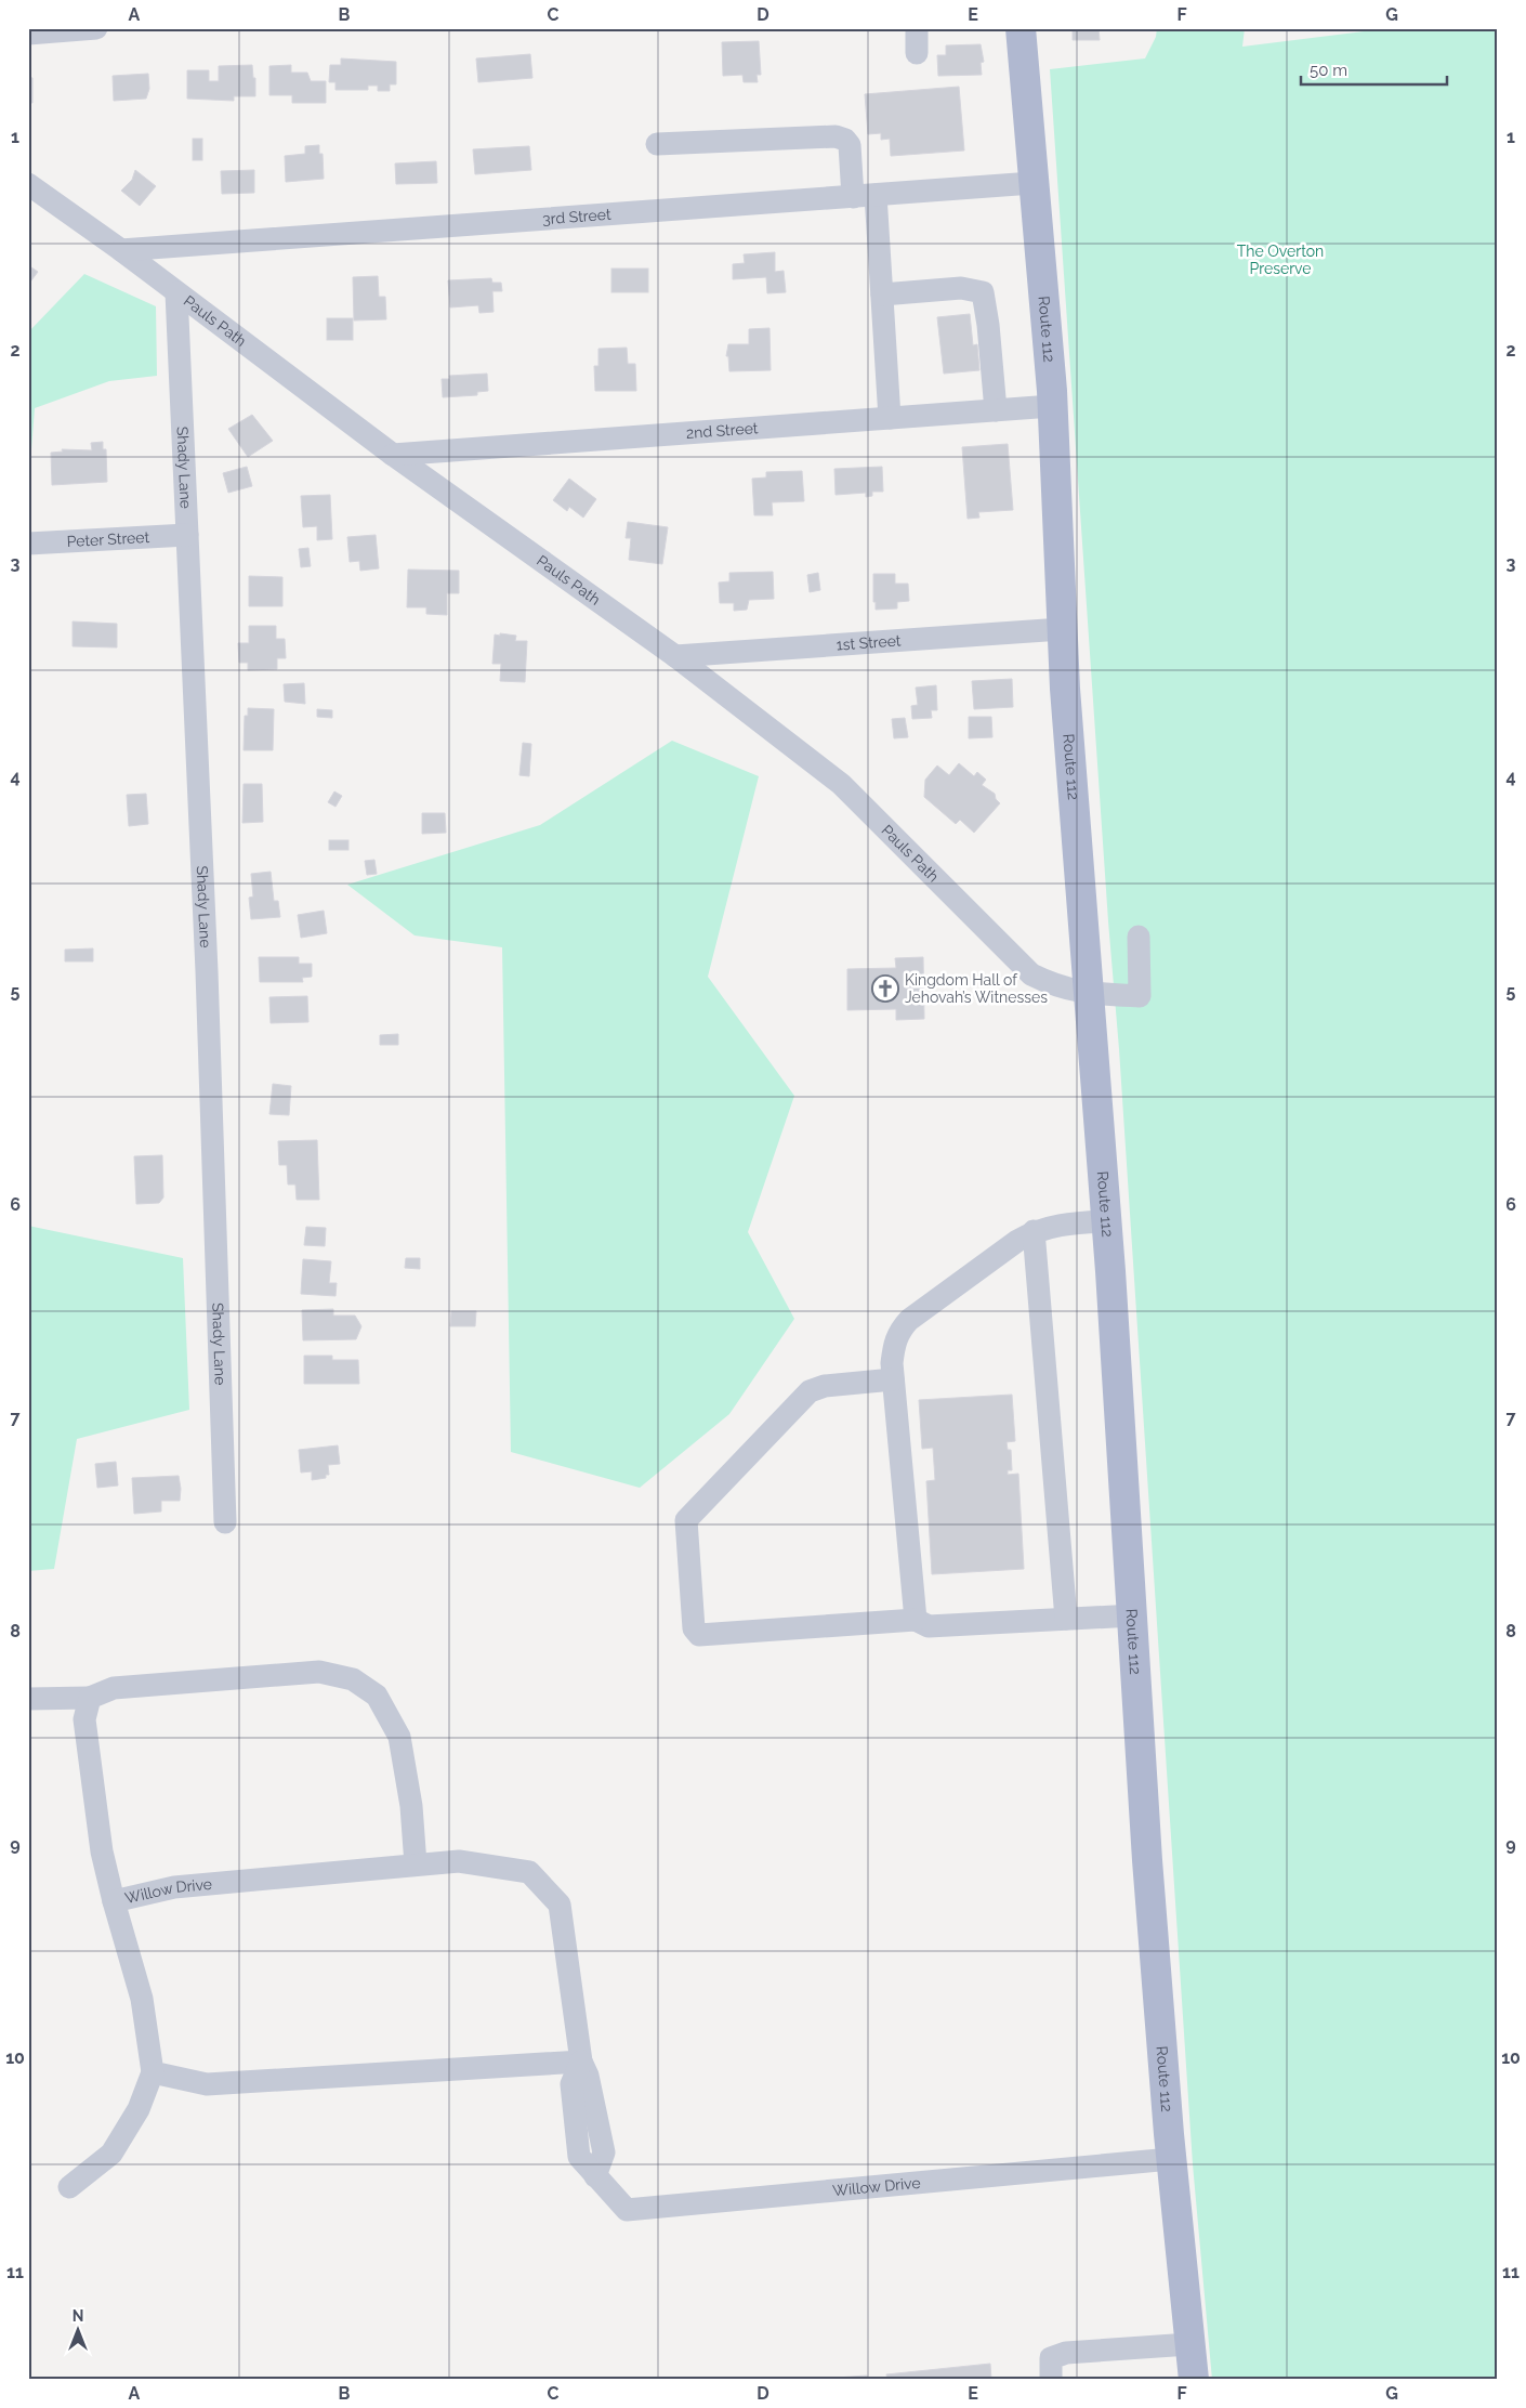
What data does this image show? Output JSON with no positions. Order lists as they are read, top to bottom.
{
  "streets": {
    "main road": ["Route 112"],
    "street": [
      "3rd Street",
      "Pauls Path",
      "2nd Street",
      "Shady Lane",
      "Peter Street",
      "1st Street",
      "Willow Drive"
    ]
  },
  "crossings": [
    ["3rd Street", "Pauls Path"],
    ["3rd Street", "Route 112"],
    ["Pauls Path", "Route 112"],
    ["Pauls Path", "2nd Street"],
    ["Pauls Path", "Shady Lane"],
    ["Pauls Path", "1st Street"],
    ["Route 112", "2nd Street"],
    ["Route 112", "1st Street"],
    ["Route 112", "Willow Drive"],
    ["Shady Lane", "Peter Street"]
  ],
  "parks": ["The Overton Preserve"],
  "places": {
    "church": ["Kingdom Hall of Jehovah’s Witnesses"]
  },
  "scale_bar": "50 m",
  "north": "top",
  "grid": {
    "columns": [
      "A",
      "B",
      "C",
      "D",
      "E",
      "F",
      "G"
    ],
    "rows": [
      "1",
      "2",
      "3",
      "4",
      "5",
      "6",
      "7",
      "8",
      "9",
      "10",
      "11"
    ]
  }
}
